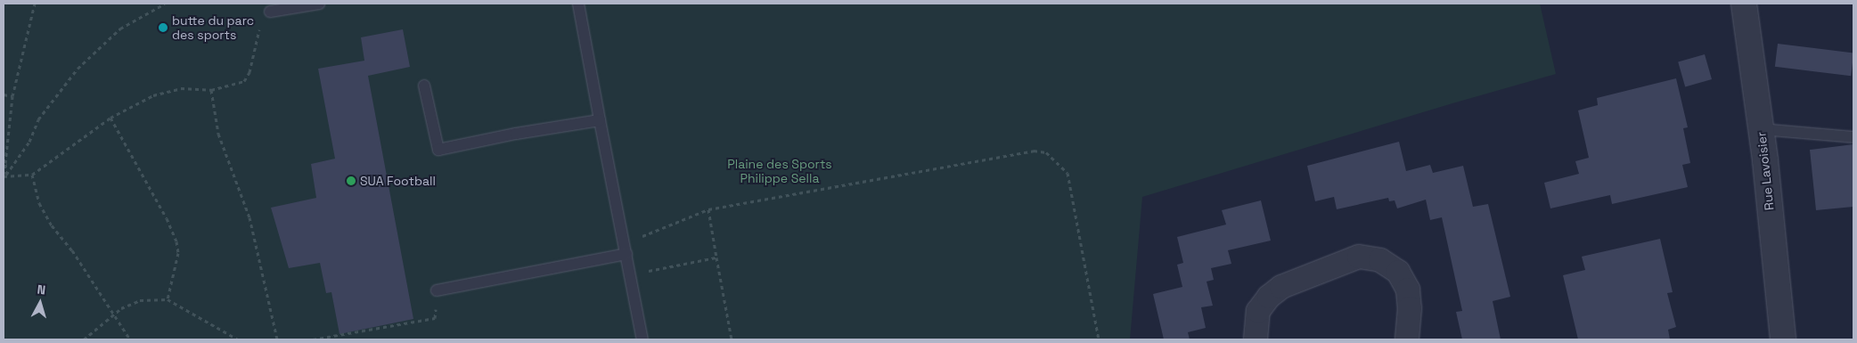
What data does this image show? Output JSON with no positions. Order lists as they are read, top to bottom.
{
  "streets": {
    "street": ["Rue Lavoisier"]
  },
  "parks": ["Plaine des Sports Philippe Sella"],
  "places": ["butte du parc des sports", "SUA Football"],
  "north": "top"
}
